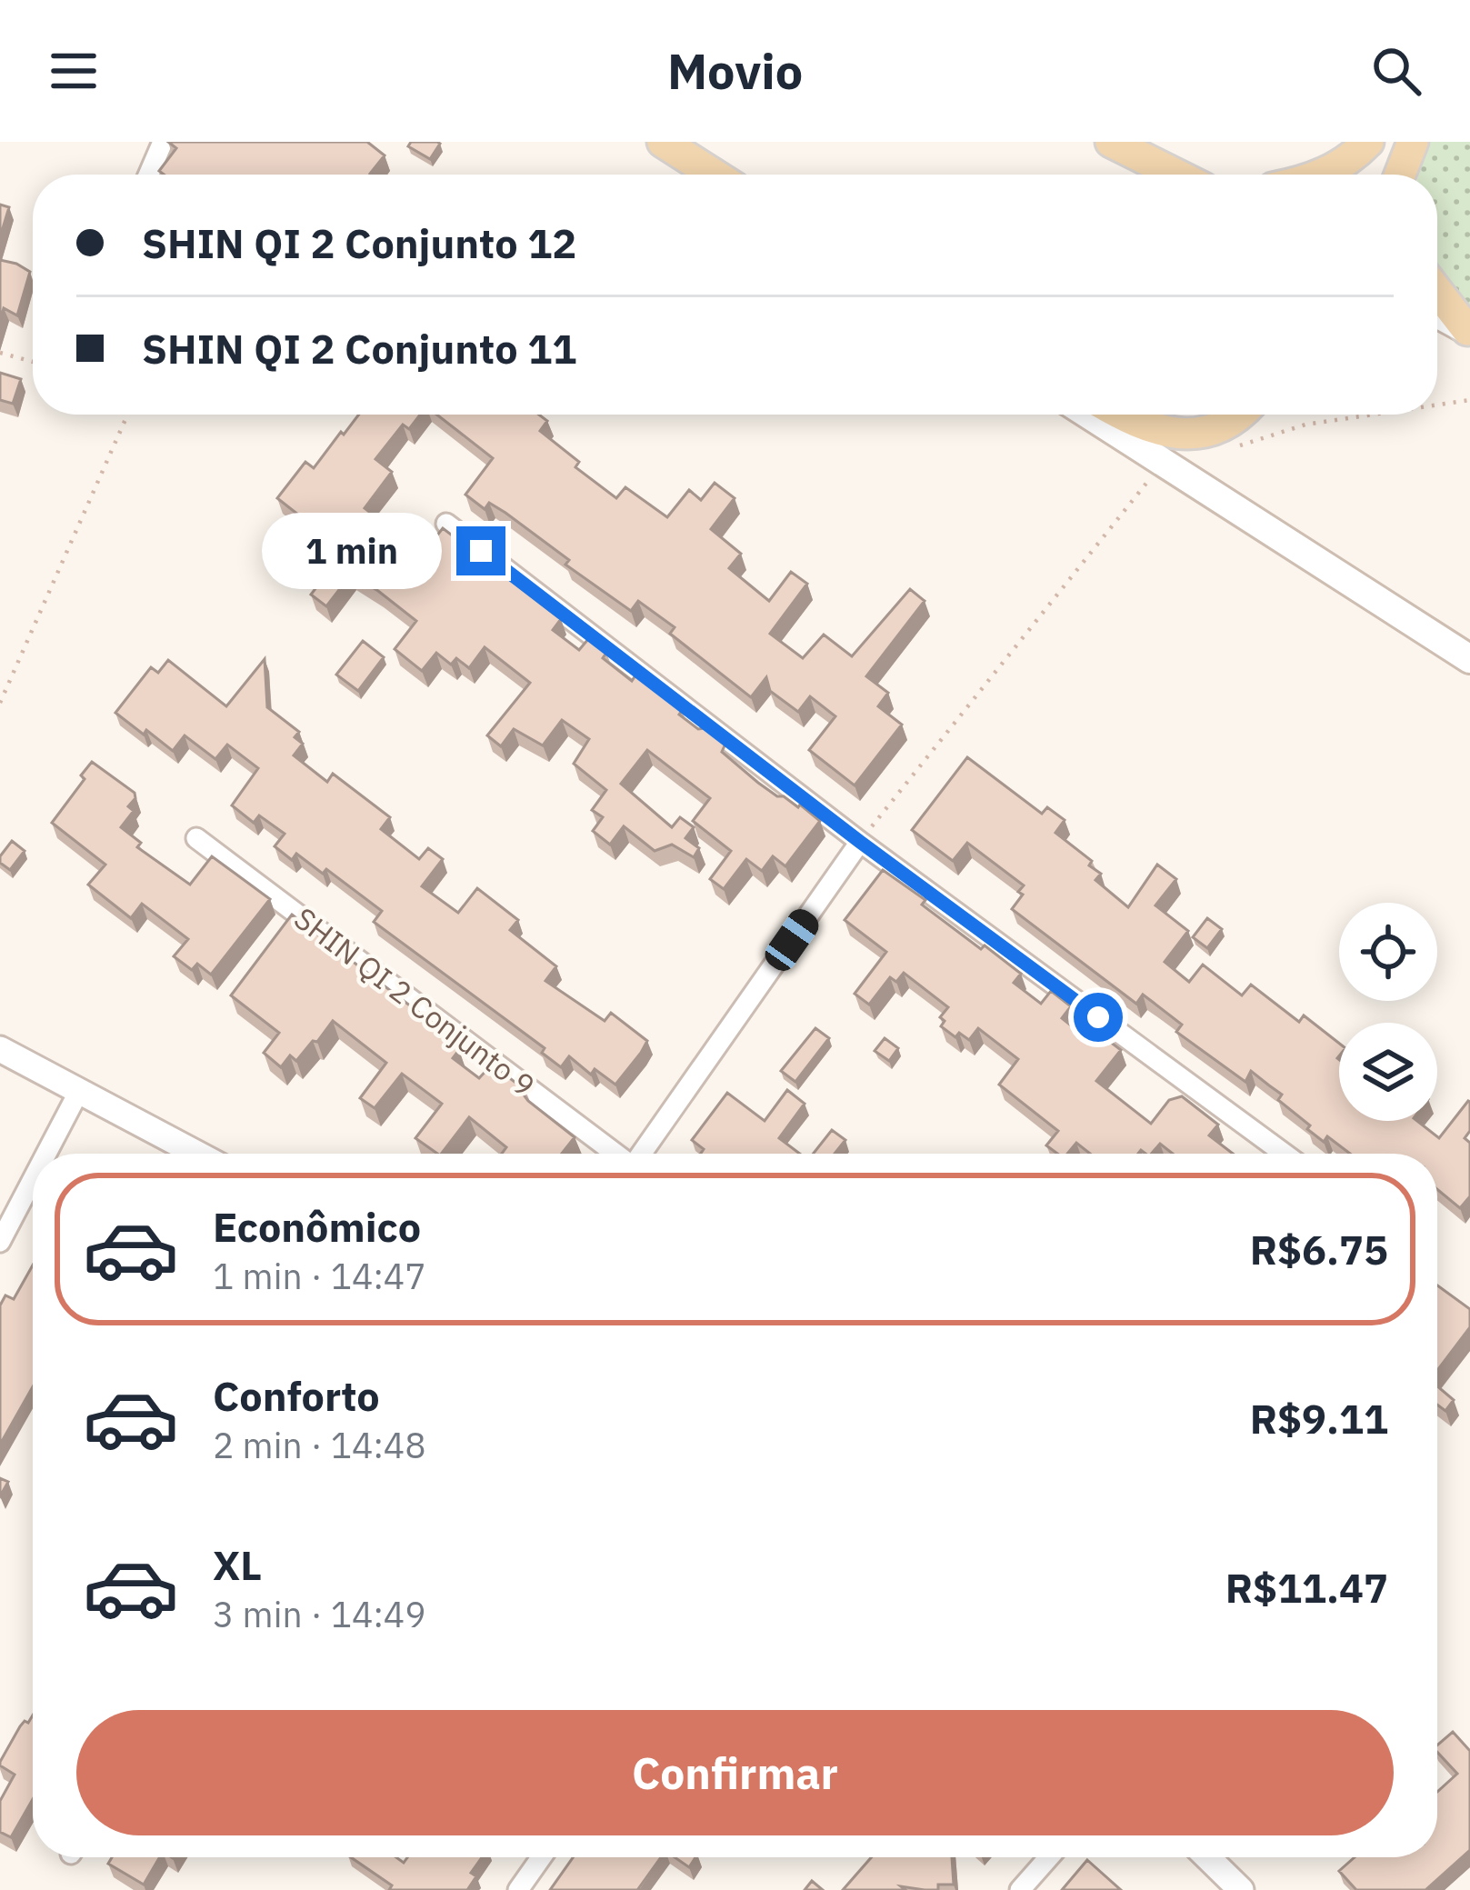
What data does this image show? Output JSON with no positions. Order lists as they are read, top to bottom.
{
  "streets": {
    "street": ["SHIN QI 2 Conjunto 9"]
  },
  "page": {
    "header": "Movio",
    "banner": ["SHIN QI 2 Conjunto 12", "SHIN QI 2 Conjunto 11"],
    "bubble": "1 min",
    "list": [
      {
        "name": "Econômico",
        "note": "1 min · 14:47",
        "value": "R$6.75"
      },
      {
        "name": "Conforto",
        "note": "2 min · 14:48",
        "value": "R$9.11"
      },
      {
        "name": "XL",
        "note": "3 min · 14:49",
        "value": "R$11.47"
      }
    ],
    "buttons": "Confirmar"
  }
}
